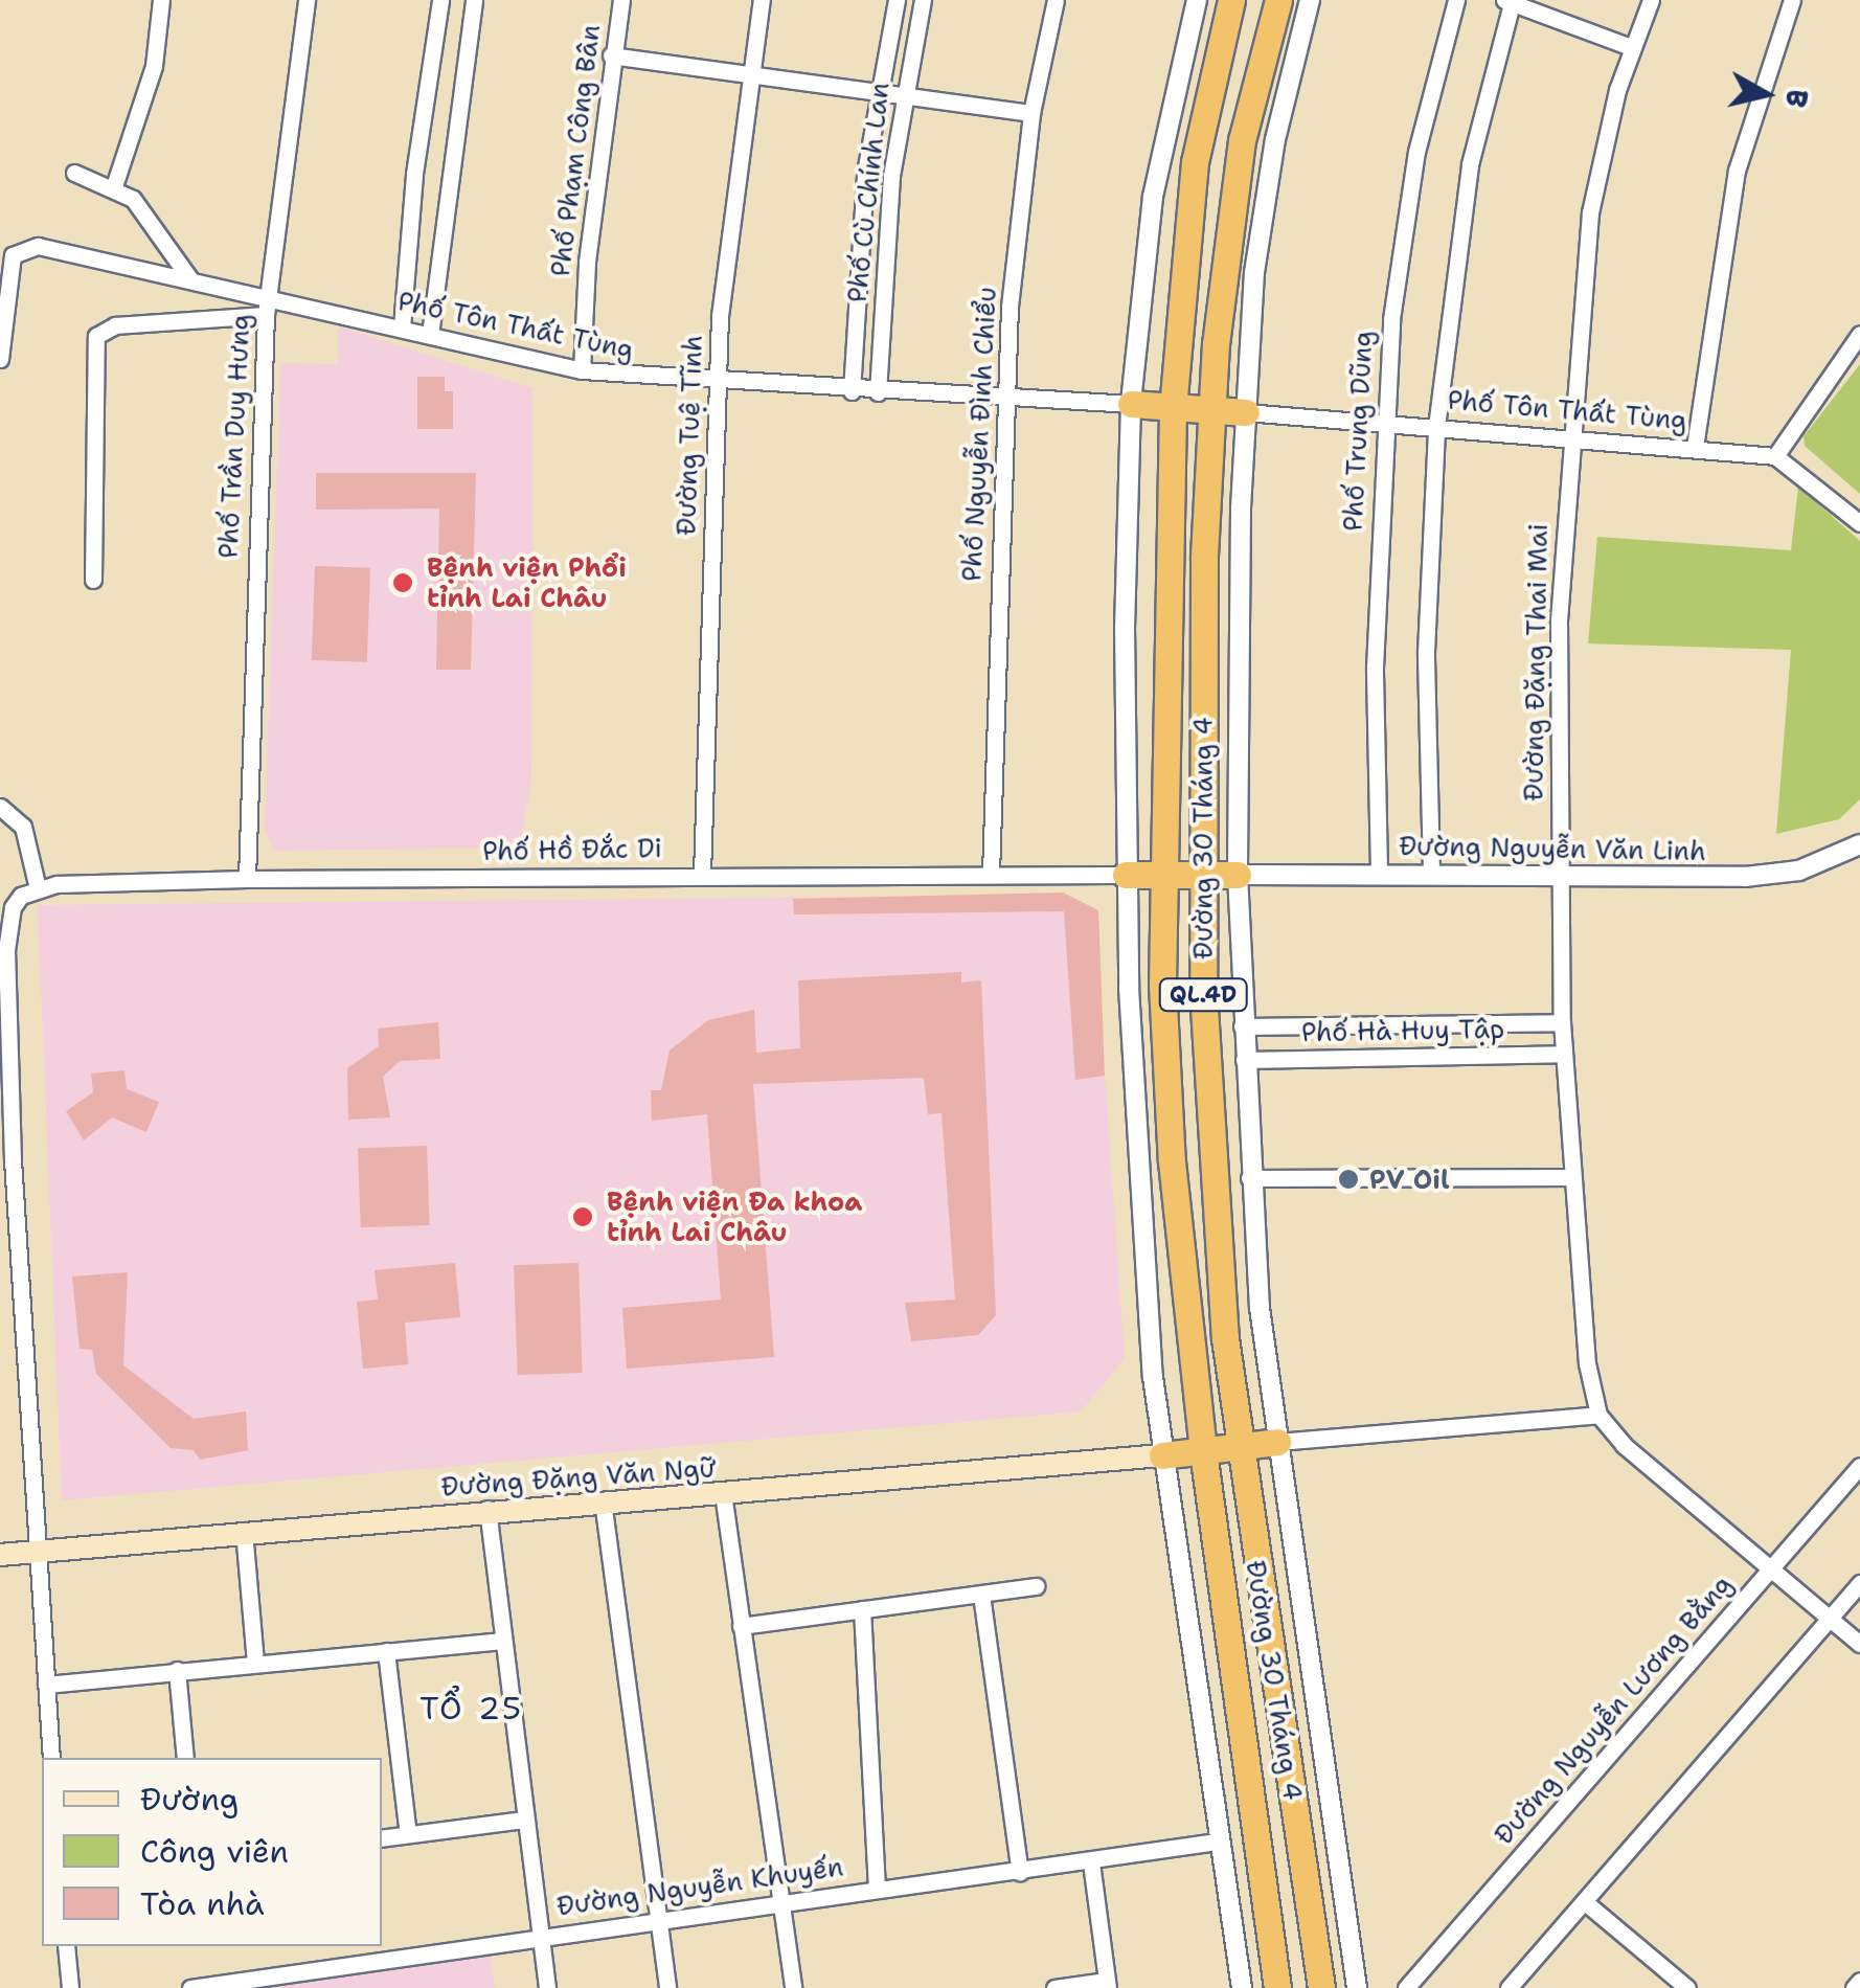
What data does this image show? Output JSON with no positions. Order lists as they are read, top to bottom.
{
  "streets": {
    "highway": ["Đường 30 Tháng 4", "QL.4D"],
    "main road": ["Đường Đặng Văn Ngữ"],
    "street": [
      "Phố Phạm Công Bân",
      "Phố Cù Chính Lan",
      "Phố Tôn Thất Tùng",
      "Phố Trung Dũng",
      "Phố Nguyễn Đình Chiểu",
      "Đường Tuệ Tĩnh",
      "Phố Trần Duy Hưng",
      "Đường Đặng Thai Mai",
      "Đường Nguyễn Văn Linh",
      "Phố Hồ Đắc Di",
      "Phố Hà Huy Tập",
      "Đường Nguyễn Lương Bằng",
      "Đường Nguyễn Khuyến"
    ]
  },
  "crossings": [
    ["Phố Phạm Công Bân", "Phố Tôn Thất Tùng"],
    ["Phố Cù Chính Lan", "Phố Tôn Thất Tùng"],
    ["Phố Tôn Thất Tùng", "Phố Trung Dũng"],
    ["Phố Tôn Thất Tùng", "Phố Nguyễn Đình Chiểu"],
    ["Phố Tôn Thất Tùng", "Đường Tuệ Tĩnh"],
    ["Phố Tôn Thất Tùng", "Phố Trần Duy Hưng"],
    ["Phố Tôn Thất Tùng", "Đường Đặng Thai Mai"],
    ["Phố Tôn Thất Tùng", "Đường 30 Tháng 4"],
    ["Phố Tôn Thất Tùng", "QL.4D"],
    ["Phố Trung Dũng", "Đường Nguyễn Văn Linh"],
    ["Phố Nguyễn Đình Chiểu", "Phố Hồ Đắc Di"],
    ["Đường Tuệ Tĩnh", "Phố Hồ Đắc Di"],
    ["Phố Trần Duy Hưng", "Phố Hồ Đắc Di"],
    ["Đường Đặng Thai Mai", "Đường Nguyễn Văn Linh"],
    ["Đường Đặng Thai Mai", "Phố Hà Huy Tập"],
    ["Đường Đặng Thai Mai", "Đường Nguyễn Lương Bằng"],
    ["Đường 30 Tháng 4", "Đường Nguyễn Văn Linh"],
    ["Đường 30 Tháng 4", "Phố Hà Huy Tập"],
    ["Phố Hồ Đắc Di", "QL.4D"],
    ["Phố Hồ Đắc Di", "Đường Đặng Văn Ngữ"],
    ["QL.4D", "Đường Đặng Văn Ngữ"],
    ["QL.4D", "Đường Nguyễn Khuyến"]
  ],
  "districts": ["TỔ 25"],
  "places": ["Bệnh viện Phổi tỉnh Lai Châu", "PV Oil", "Bệnh viện Đa khoa tỉnh Lai Châu"],
  "legend": ["Đường", "Công viên", "Tòa nhà"],
  "north": "right"
}
